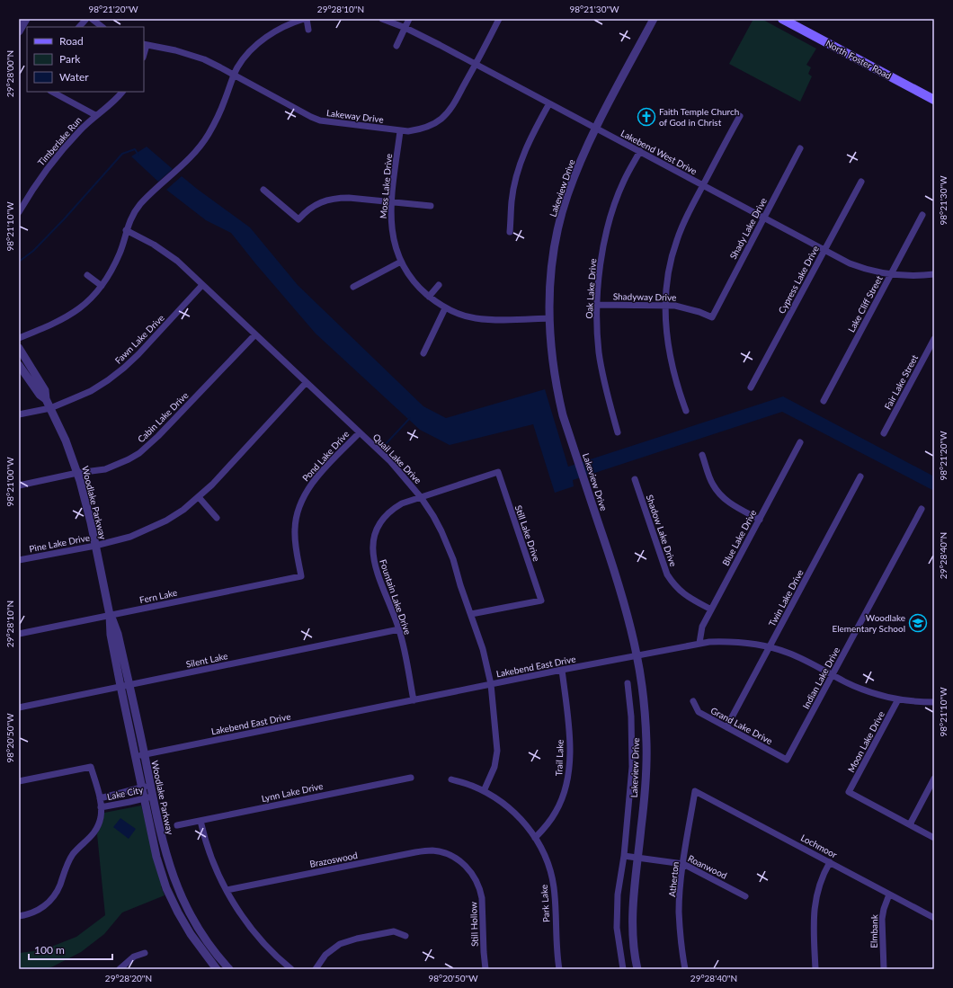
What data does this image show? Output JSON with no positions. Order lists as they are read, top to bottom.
{
  "streets": {
    "main road": ["North Foster Road"],
    "street": [
      "Lakeway Drive",
      "Timberlake Run",
      "Lakebend West Drive",
      "Moss Lake Drive",
      "Lakeview Drive",
      "Shady Lake Drive",
      "Cypress Lake Drive",
      "Oak Lake Drive",
      "Shadyway Drive",
      "Lake Cliff Street",
      "Fawn Lake Drive",
      "Fair Lake Street",
      "Cabin Lake Drive",
      "Pond Lake Drive",
      "Quail Lake Drive",
      "Woodlake Parkway",
      "Shadow Lake Drive",
      "Still Lake Drive",
      "Blue Lake Drive",
      "Pine Lake Drive",
      "Fern Lake",
      "Fountain Lake Drive",
      "Twin Lake Drive",
      "Silent Lake",
      "Lakebend East Drive",
      "Indian Lake Drive",
      "Grand Lake Drive",
      "Moon Lake Drive",
      "Trail Lake",
      "Lynn Lake Drive",
      "Lake City",
      "Lochmoor",
      "Brazoswood",
      "Roanwood",
      "Atherton",
      "Park Lake",
      "Still Hollow",
      "Elmbank"
    ]
  },
  "crossings": [
    ["Lakeway Drive", "Lakebend West Drive"],
    ["Lakeway Drive", "Moss Lake Drive"],
    ["Lakebend West Drive", "Lakeview Drive"],
    ["Lakebend West Drive", "Shady Lake Drive"],
    ["Lakebend West Drive", "Cypress Lake Drive"],
    ["Lakebend West Drive", "Oak Lake Drive"],
    ["Lakebend West Drive", "Lake Cliff Street"],
    ["Moss Lake Drive", "Lakeview Drive"],
    ["Lakeview Drive", "Lakebend East Drive"],
    ["Lakeview Drive", "Roanwood"],
    ["Shady Lake Drive", "Shadyway Drive"],
    ["Oak Lake Drive", "Shadyway Drive"],
    ["Fawn Lake Drive", "Quail Lake Drive"],
    ["Fawn Lake Drive", "Woodlake Parkway"],
    ["Cabin Lake Drive", "Quail Lake Drive"],
    ["Cabin Lake Drive", "Woodlake Parkway"],
    ["Pond Lake Drive", "Quail Lake Drive"],
    ["Pond Lake Drive", "Fern Lake"],
    ["Quail Lake Drive", "Still Lake Drive"],
    ["Quail Lake Drive", "Pine Lake Drive"],
    ["Quail Lake Drive", "Fountain Lake Drive"],
    ["Quail Lake Drive", "Lakebend East Drive"],
    ["Quail Lake Drive", "Park Lake"],
    ["Woodlake Parkway", "Pine Lake Drive"],
    ["Woodlake Parkway", "Fern Lake"],
    ["Woodlake Parkway", "Silent Lake"],
    ["Woodlake Parkway", "Lakebend East Drive"],
    ["Woodlake Parkway", "Lake City"],
    ["Shadow Lake Drive", "Blue Lake Drive"],
    ["Still Lake Drive", "Fountain Lake Drive"],
    ["Blue Lake Drive", "Lakebend East Drive"],
    ["Fountain Lake Drive", "Silent Lake"],
    ["Fountain Lake Drive", "Lakebend East Drive"],
    ["Twin Lake Drive", "Lakebend East Drive"],
    ["Twin Lake Drive", "Grand Lake Drive"],
    ["Lakebend East Drive", "Indian Lake Drive"],
    ["Lakebend East Drive", "Moon Lake Drive"],
    ["Lakebend East Drive", "Trail Lake"],
    ["Indian Lake Drive", "Grand Lake Drive"],
    ["Trail Lake", "Park Lake"],
    ["Lochmoor", "Atherton"],
    ["Lochmoor", "Elmbank"],
    ["Brazoswood", "Still Hollow"],
    ["Roanwood", "Atherton"]
  ],
  "places": {
    "church": ["Faith Temple Church of God in Christ"],
    "school or university": ["Woodlake Elementary School"]
  },
  "legend": ["Road", "Park", "Water"],
  "scale_bar": "100 m",
  "coordinates": [
    "98°21'20\"W",
    "29°28'10\"N",
    "98°21'30\"W",
    "29°28'00\"N",
    "98°21'10\"W",
    "98°21'00\"W",
    "29°28'40\"N",
    "98°20'50\"W",
    "29°28'20\"N"
  ]
}
